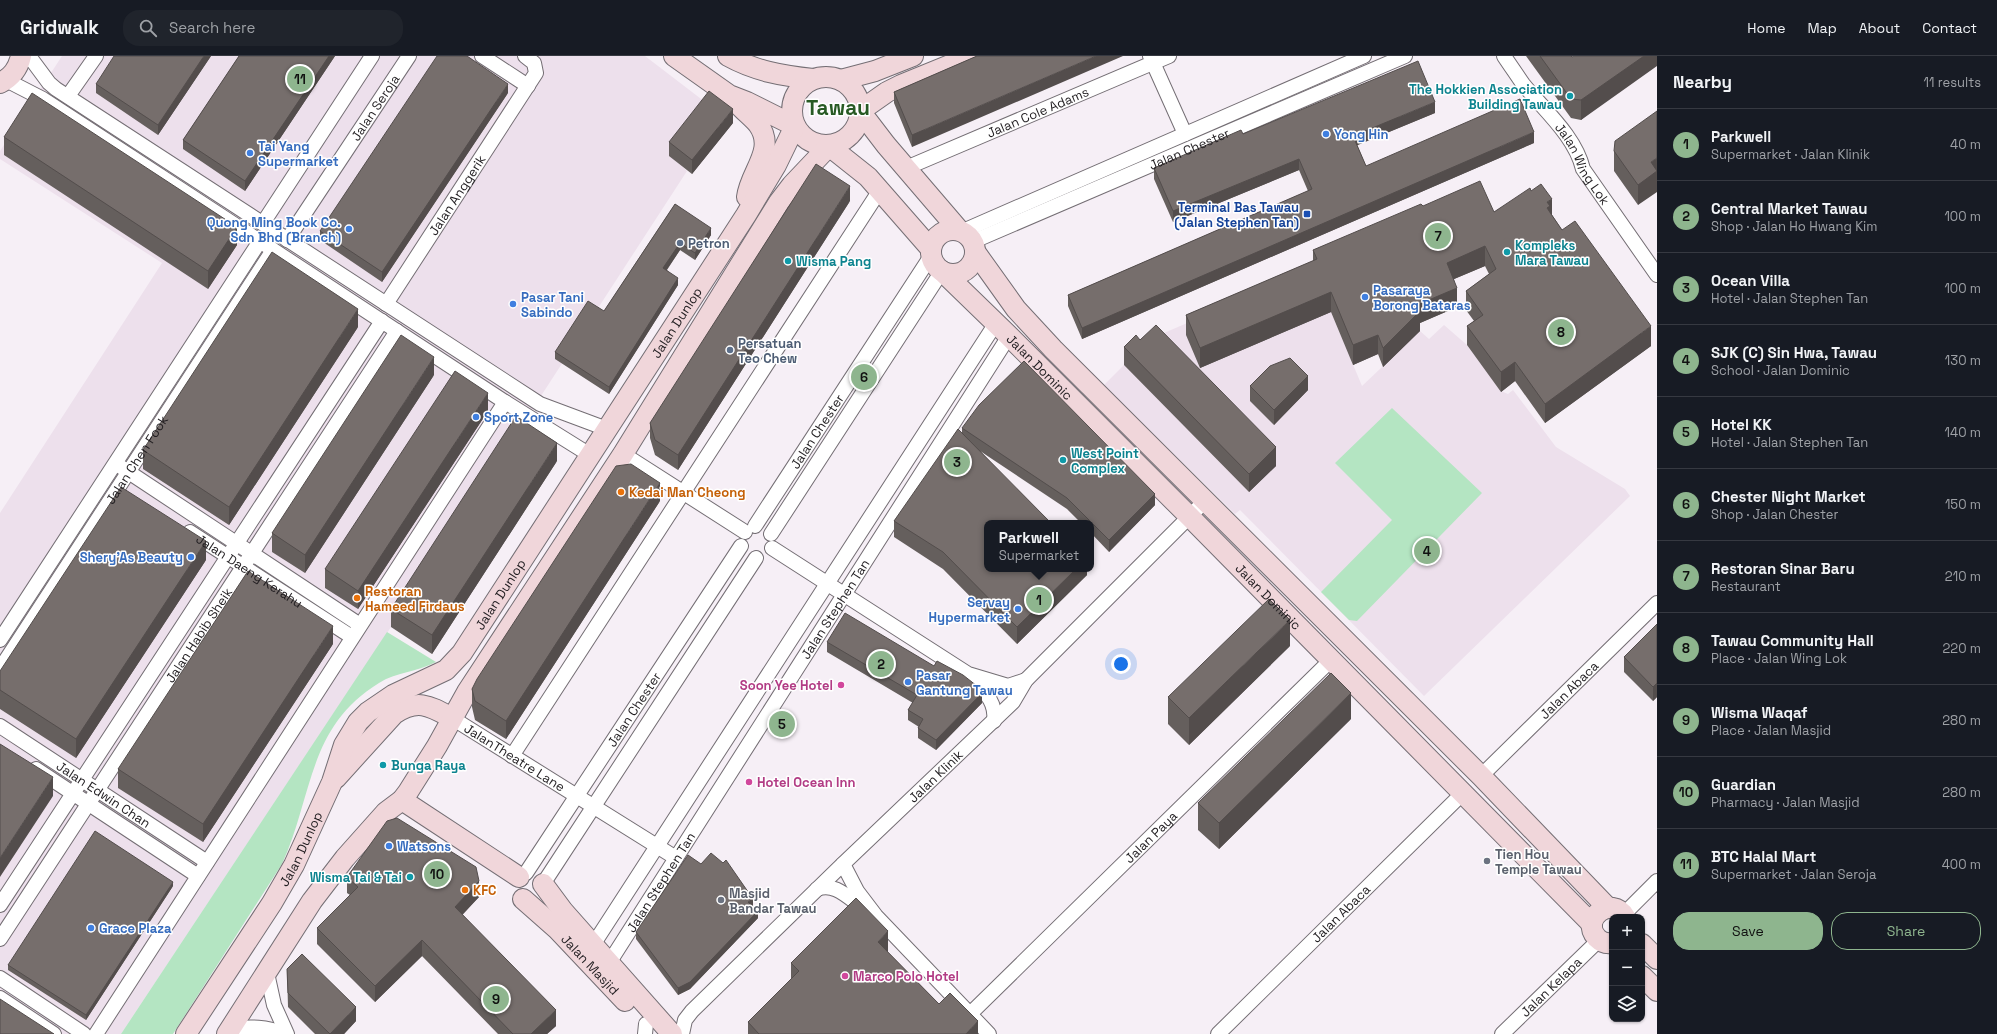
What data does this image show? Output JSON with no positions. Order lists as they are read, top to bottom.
{
  "streets": {
    "street": [
      "Jalan Seroja",
      "Jalan Cole Adams",
      "Jalan Chester",
      "Jalan Wing Lok",
      "Jalan Anggerik",
      "Jalan Dunlop",
      "Jalan Dominic",
      "Jalan Chen Fook",
      "Jalan Daeng Kerahu",
      "Jalan Stephen Tan",
      "Jalan Habib Sheik",
      "Jalan Abaca",
      "JalanTheatre Lane",
      "Jalan Klinik",
      "Jalan Edwin Chan",
      "Jalan Paya",
      "Jalan Masjid",
      "Jalan Kelapa"
    ]
  },
  "crossings": [
    ["Jalan Cole Adams", "Jalan Dominic"],
    ["Jalan Chester", "Jalan Dominic"],
    ["Jalan Chester", "JalanTheatre Lane"],
    ["Jalan Chester", "Jalan Masjid"],
    ["Jalan Dunlop", "Jalan Dominic"],
    ["Jalan Dunlop", "JalanTheatre Lane"],
    ["Jalan Dominic", "Jalan Stephen Tan"],
    ["Jalan Dominic", "Jalan Abaca"],
    ["Jalan Dominic", "Jalan Klinik"],
    ["Jalan Dominic", "Jalan Paya"],
    ["Jalan Dominic", "Jalan Kelapa"],
    ["Jalan Chen Fook", "Jalan Daeng Kerahu"],
    ["Jalan Daeng Kerahu", "Jalan Habib Sheik"],
    ["Jalan Stephen Tan", "JalanTheatre Lane"],
    ["Jalan Habib Sheik", "Jalan Edwin Chan"]
  ],
  "districts": ["Tawau"],
  "places": {
    "other": [
      "The Hokkien Association Building Tawau",
      "Yong Hin",
      "Tai Yang Supermarket",
      "Quong Ming Book Co. Sdn Bhd (Branch)",
      "Petron",
      "Kompleks Mara Tawau",
      "Wisma Pang",
      "Pasaraya Borong Bataras",
      "Pasar Tani Sabindo",
      "Persatuan Teo Chew",
      "Sport Zone",
      "West Point Complex",
      "Kedai Man Cheong",
      "Shery'As Beauty",
      "Restoran Hameed Firdaus",
      "Servay Hypermarket",
      "Pasar Gantung Tawau",
      "Soon Yee Hotel",
      "Bunga Raya",
      "Hotel Ocean Inn",
      "Watsons",
      "Tien Hou Temple Tawau",
      "Wisma Tai & Tai",
      "KFC",
      "Masjid Bandar Tawau",
      "Grace Plaza",
      "Marco Polo Hotel"
    ],
    "transit": ["Terminal Bas Tawau (Jalan Stephen Tan)"]
  },
  "page": {
    "header": "Gridwalk",
    "search": "Search here",
    "nav": [
      "Home",
      "Map",
      "About",
      "Contact"
    ],
    "heading": ["Nearby", "11 results"],
    "pins": [
      "11",
      "7",
      "8",
      "6",
      "3",
      "4",
      "1",
      "2",
      "5",
      "10",
      "9"
    ],
    "list": [
      {
        "mark": "1",
        "name": "Parkwell",
        "note": "Supermarket · Jalan Klinik",
        "value": "40 m"
      },
      {
        "mark": "2",
        "name": "Central Market Tawau",
        "note": "Shop · Jalan Ho Hwang Kim",
        "value": "100 m"
      },
      {
        "mark": "3",
        "name": "Ocean Villa",
        "note": "Hotel · Jalan Stephen Tan",
        "value": "100 m"
      },
      {
        "mark": "4",
        "name": "SJK (C) Sin Hwa, Tawau",
        "note": "School · Jalan Dominic",
        "value": "130 m"
      },
      {
        "mark": "5",
        "name": "Hotel KK",
        "note": "Hotel · Jalan Stephen Tan",
        "value": "140 m"
      },
      {
        "mark": "6",
        "name": "Chester Night Market",
        "note": "Shop · Jalan Chester",
        "value": "150 m"
      },
      {
        "mark": "7",
        "name": "Restoran Sinar Baru",
        "note": "Restaurant",
        "value": "210 m"
      },
      {
        "mark": "8",
        "name": "Tawau Community Hall",
        "note": "Place · Jalan Wing Lok",
        "value": "220 m"
      },
      {
        "mark": "9",
        "name": "Wisma Waqaf",
        "note": "Place · Jalan Masjid",
        "value": "280 m"
      },
      {
        "mark": "10",
        "name": "Guardian",
        "note": "Pharmacy · Jalan Masjid",
        "value": "280 m"
      },
      {
        "mark": "11",
        "name": "BTC Halal Mart",
        "note": "Supermarket · Jalan Seroja",
        "value": "400 m"
      }
    ],
    "popup": ["Parkwell", "Supermarket"],
    "buttons": ["Save", "Share"],
    "map_buttons": ["+", "−"]
  }
}
